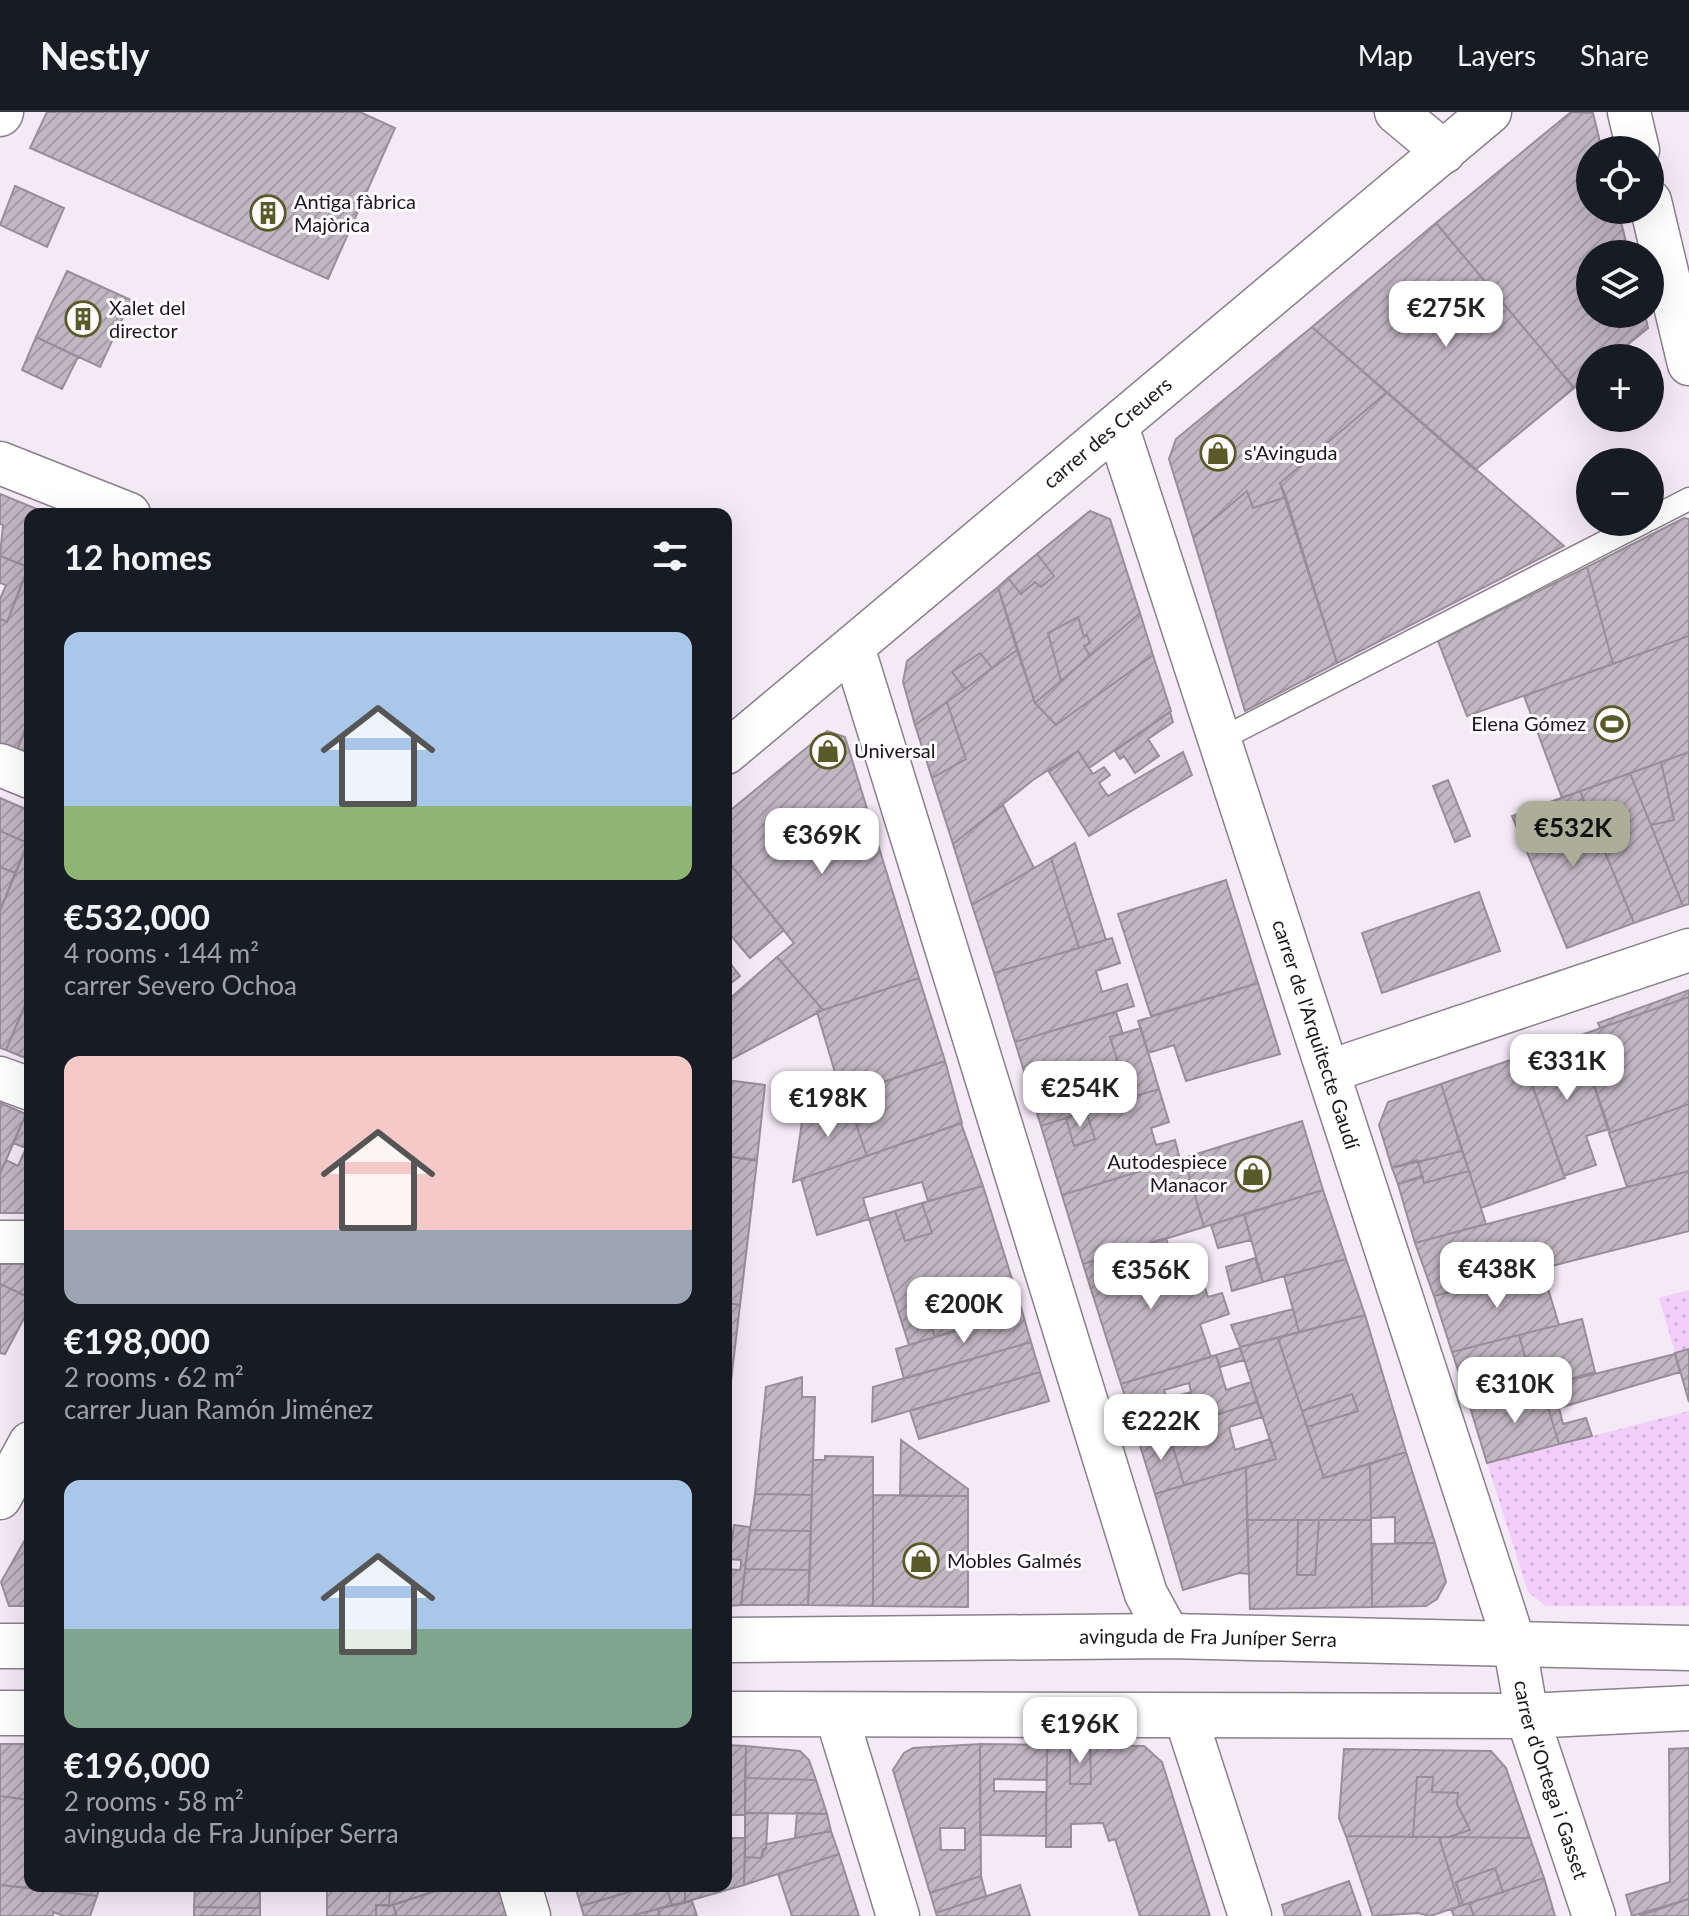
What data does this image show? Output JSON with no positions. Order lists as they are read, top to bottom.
{
  "streets": {
    "main road": ["avinguda de Fra Juníper Serra"],
    "street": ["carrer des Creuers", "carrer de l'Arquitecte Gaudí", "carrer d'Ortega i Gasset"]
  },
  "crossings": [
    ["carrer des Creuers", "carrer de l'Arquitecte Gaudí"],
    ["carrer de l'Arquitecte Gaudí", "avinguda de Fra Juníper Serra"],
    ["carrer de l'Arquitecte Gaudí", "carrer d'Ortega i Gasset"],
    ["avinguda de Fra Juníper Serra", "carrer d'Ortega i Gasset"]
  ],
  "places": {
    "building": ["Antiga fàbrica Majòrica", "Xalet del director"],
    "shop": [
      "s'Avinguda",
      "Universal",
      "Autodespiece Manacor",
      "Mobles Galmés"
    ],
    "sports": ["Elena Gómez"]
  },
  "page": {
    "header": "Nestly",
    "nav": ["Map", "Layers", "Share"],
    "map_buttons": ["+", "−"],
    "price": [
      "€275K",
      "€532K",
      "€369K",
      "€331K",
      "€254K",
      "€198K",
      "€438K",
      "€356K",
      "€200K",
      "€310K",
      "€222K",
      "€196K"
    ],
    "heading": "12 homes",
    "list": [
      {
        "name": "€532,000",
        "note": "4 rooms · 144 m² · carrer Severo Ochoa"
      },
      {
        "name": "€198,000",
        "note": "2 rooms · 62 m² · carrer Juan Ramón Jiménez"
      },
      {
        "name": "€196,000",
        "note": "2 rooms · 58 m² · avinguda de Fra Juníper Serra"
      }
    ]
  }
}
